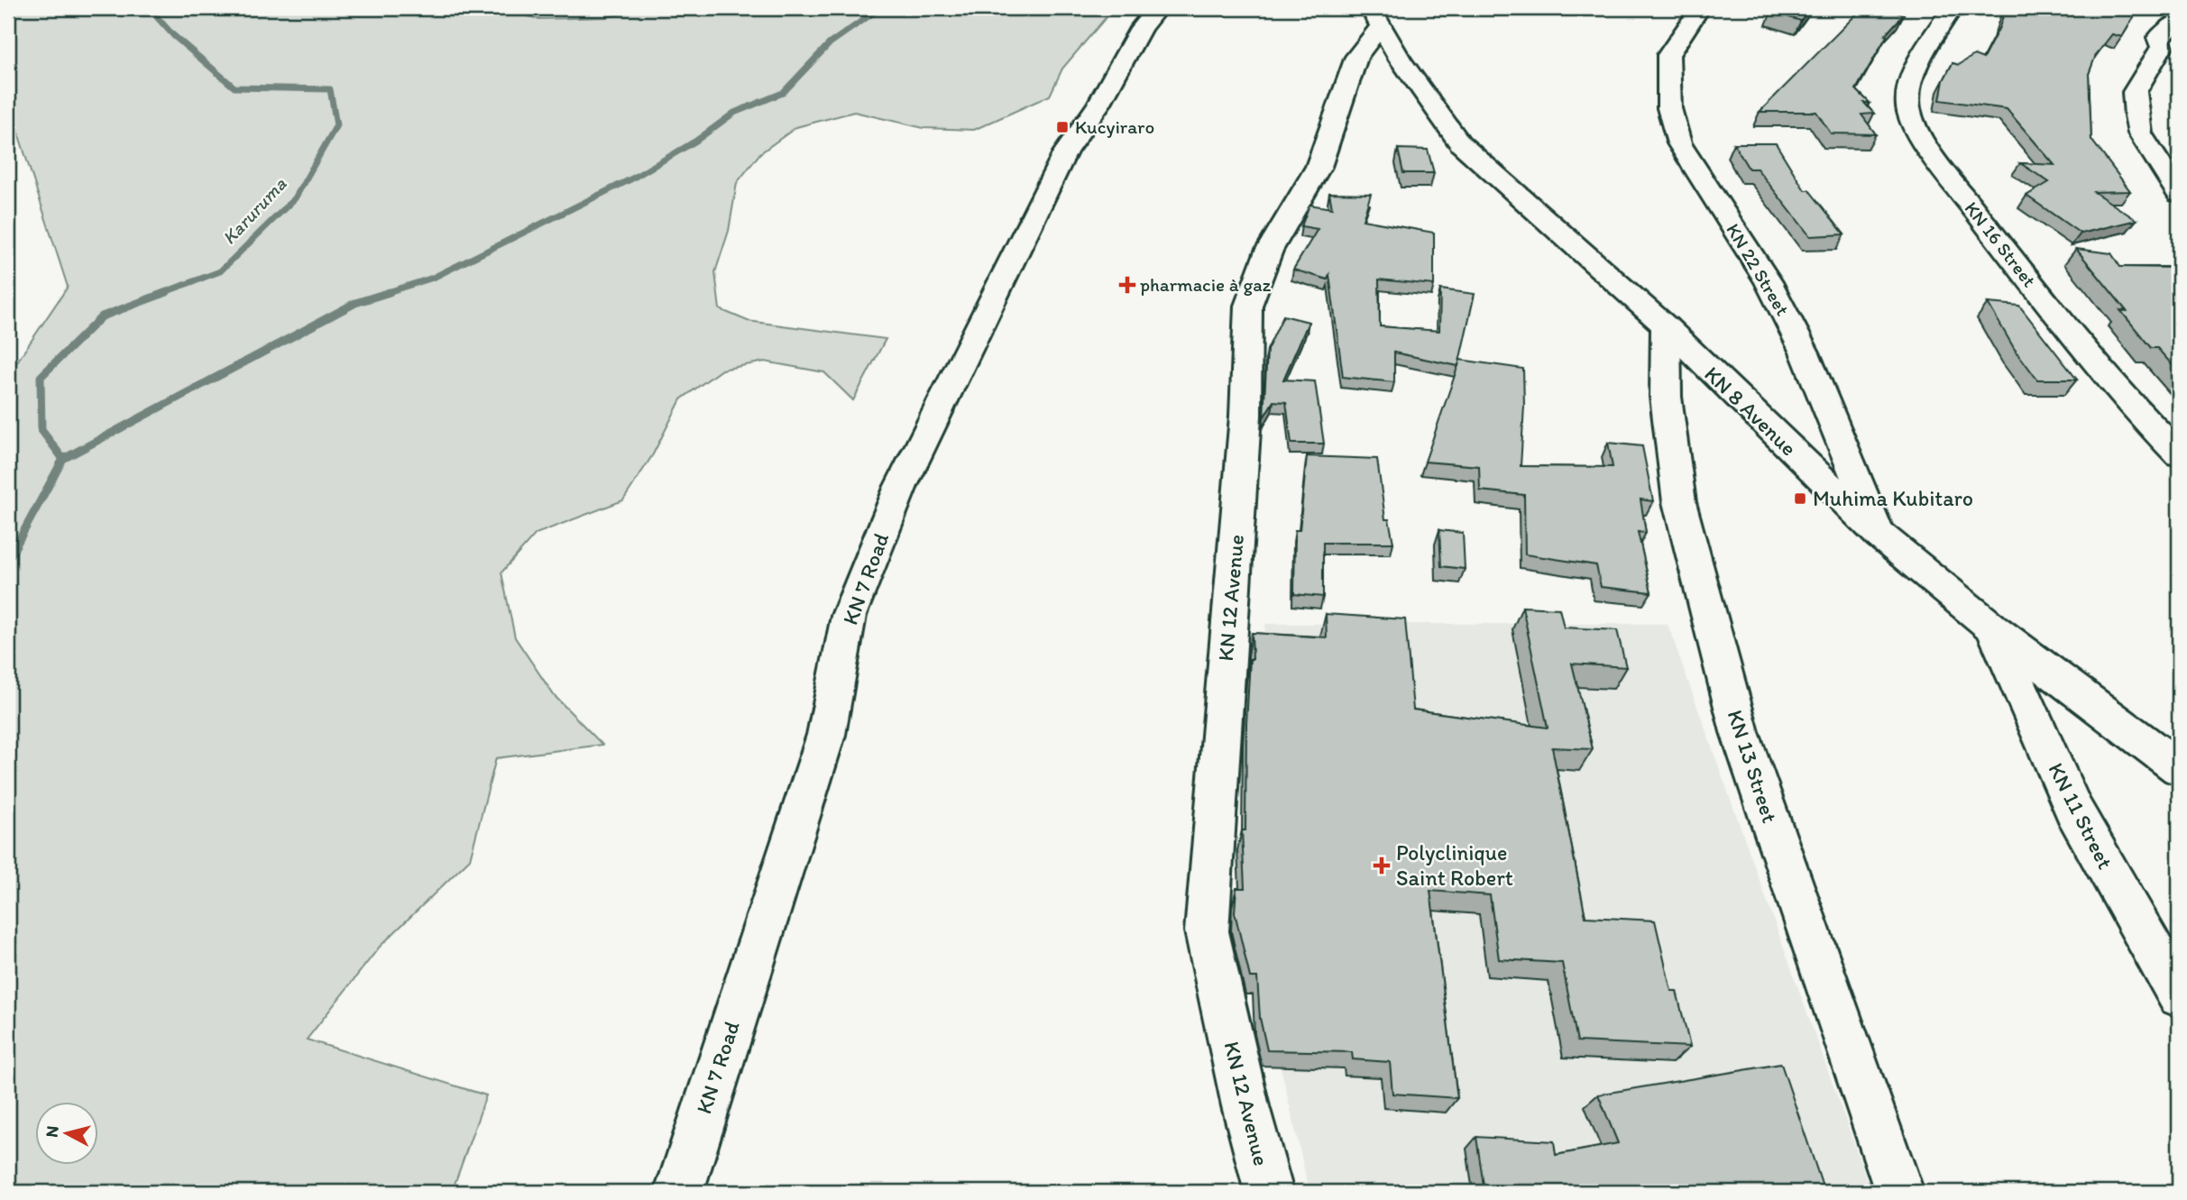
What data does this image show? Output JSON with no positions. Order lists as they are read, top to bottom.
{
  "streets": {
    "street": [
      "KN 16 Street",
      "KN 22 Street",
      "KN 8 Avenue",
      "KN 7 Road",
      "KN 12 Avenue",
      "KN 13 Street",
      "KN 11 Street"
    ]
  },
  "crossings": [
    ["KN 22 Street", "KN 8 Avenue"],
    ["KN 8 Avenue", "KN 12 Avenue"],
    ["KN 8 Avenue", "KN 13 Street"],
    ["KN 8 Avenue", "KN 11 Street"]
  ],
  "water": ["Karuruma"],
  "places": {
    "transit": ["Kucyiraro", "Muhima Kubitaro"],
    "health": ["pharmacie à gaz", "Polyclinique Saint Robert"]
  },
  "north": "left"
}
